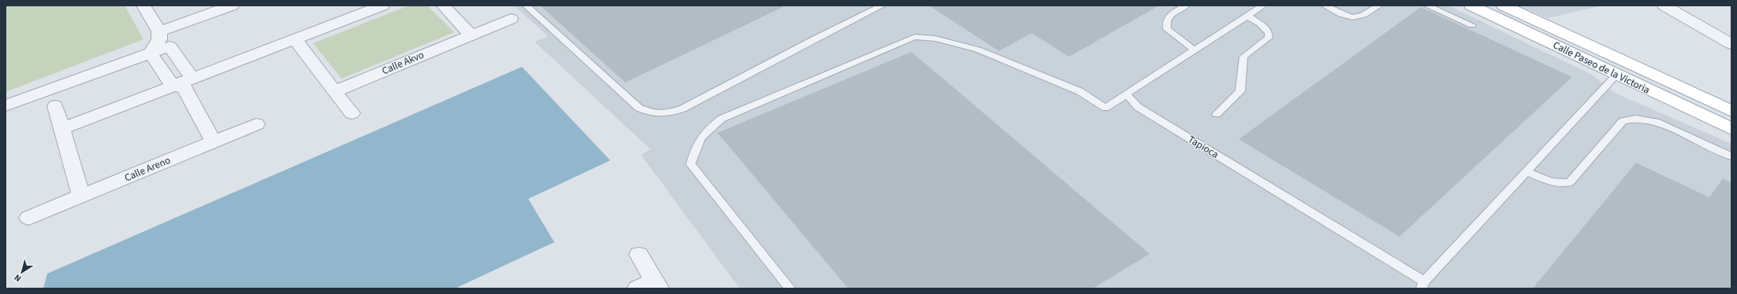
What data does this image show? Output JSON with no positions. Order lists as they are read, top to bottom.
{
  "streets": {
    "main road": ["Calle Paseo de la Victoria"],
    "street": ["Calle Akvo", "Calle Areno"],
    "lane": ["Tapioca"]
  },
  "north": "bottom left"
}
